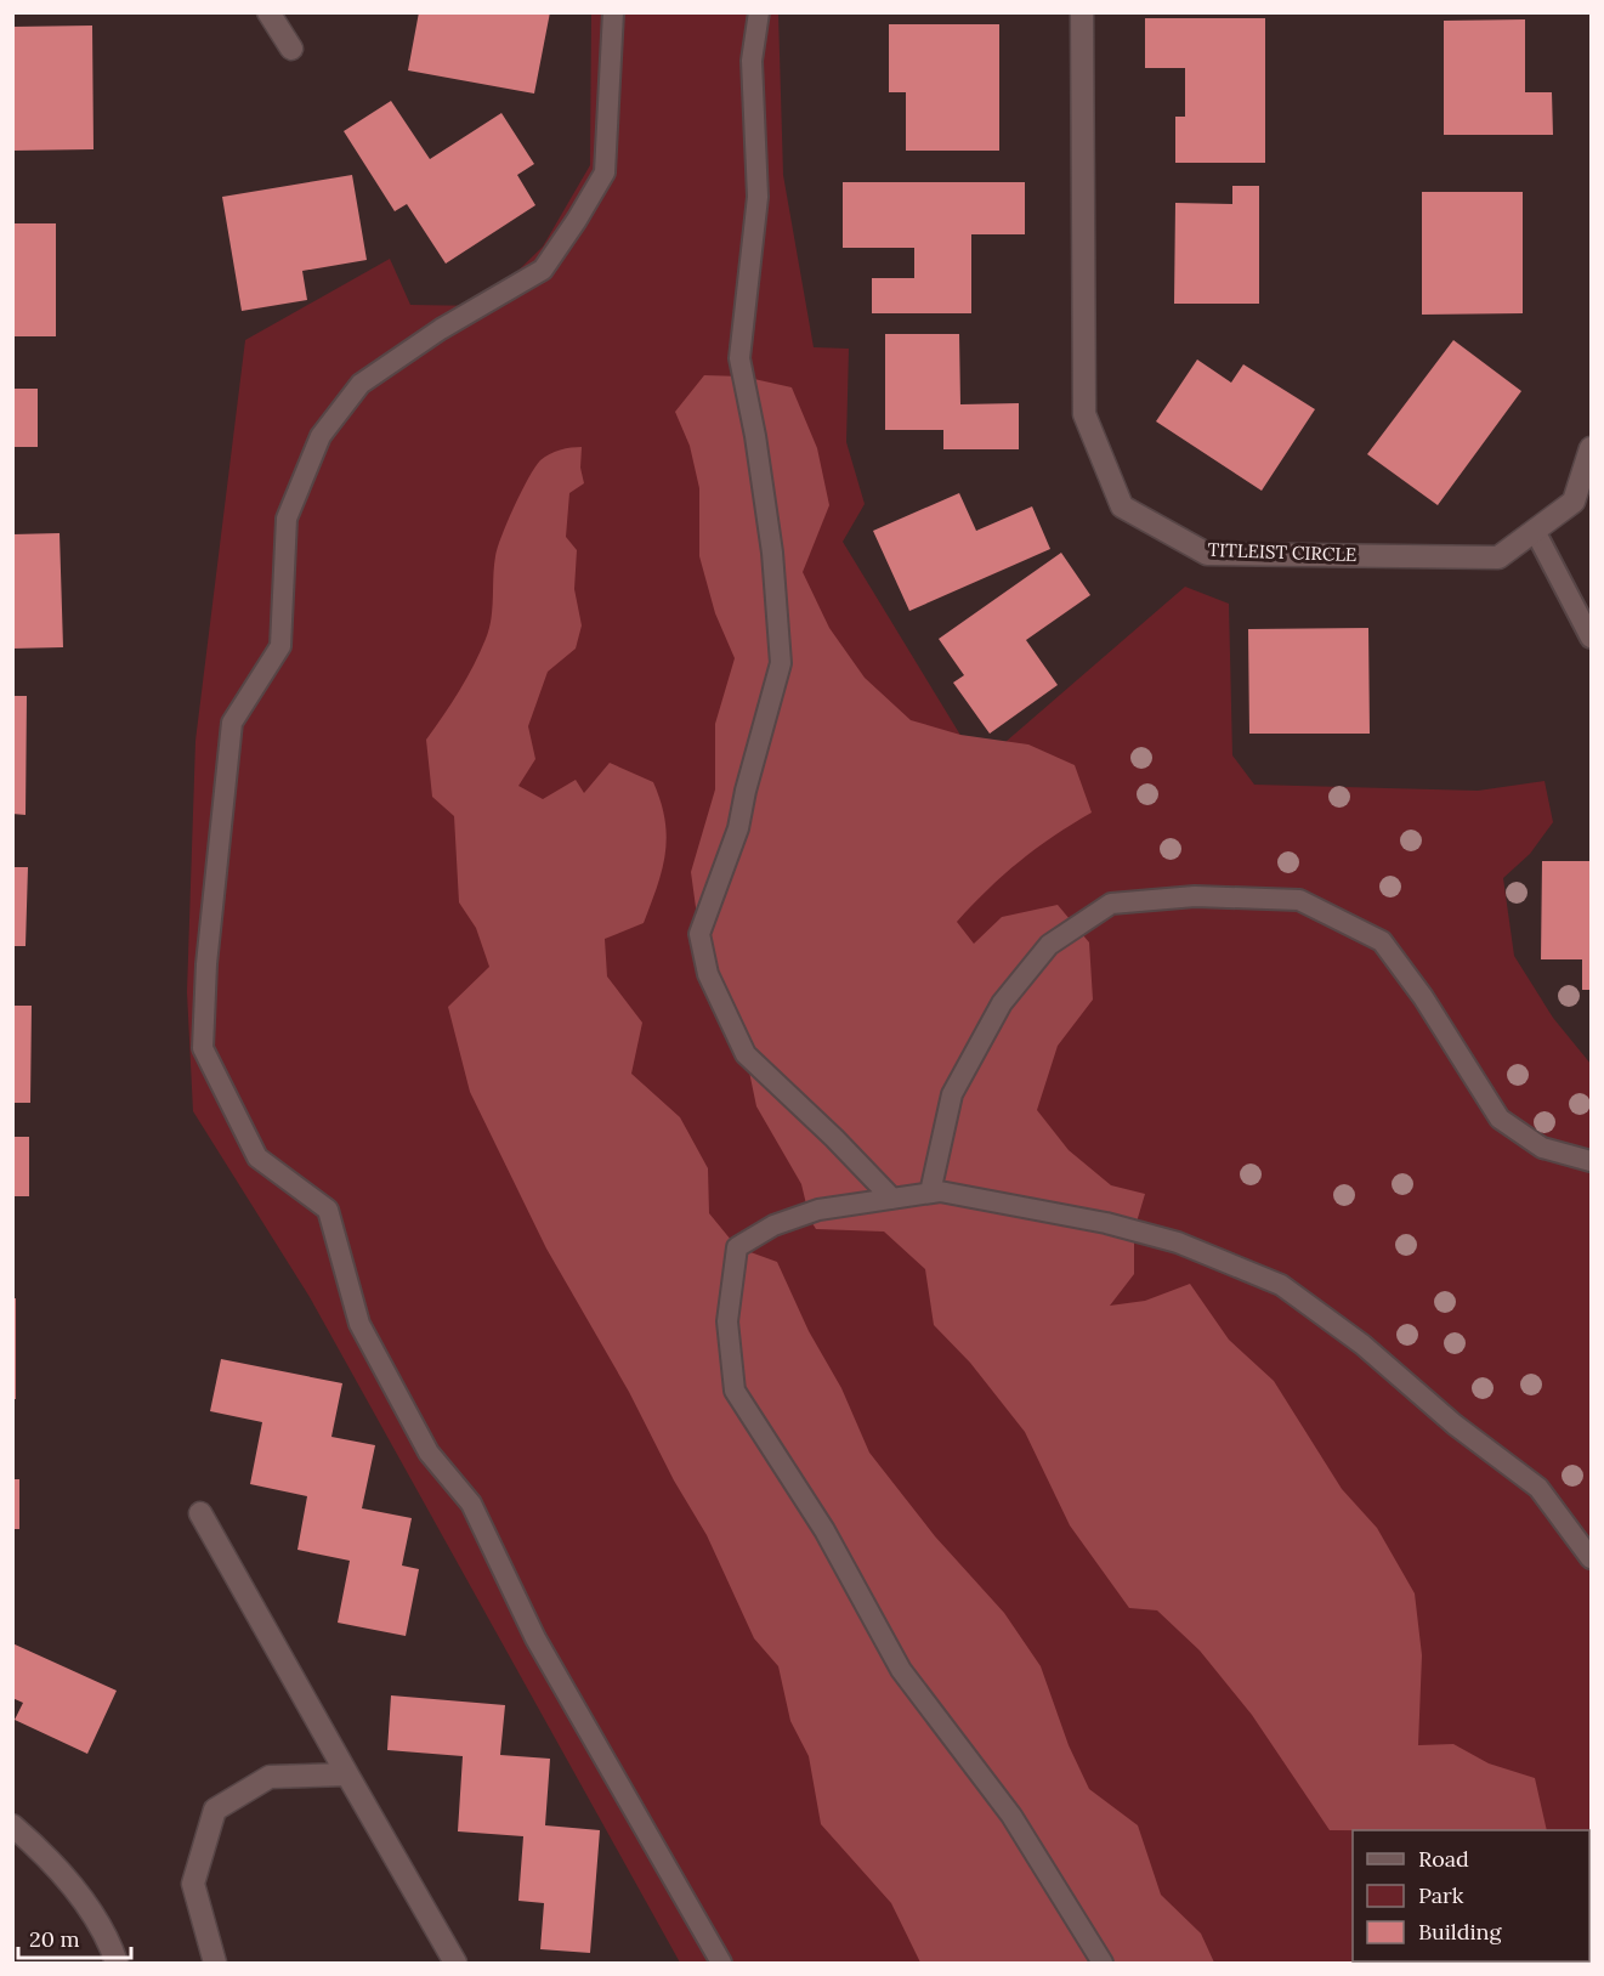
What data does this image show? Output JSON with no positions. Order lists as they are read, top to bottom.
{
  "streets": {
    "street": ["TITLEIST CIRCLE"]
  },
  "legend": ["Road", "Park", "Building"],
  "scale_bar": "20 m"
}
